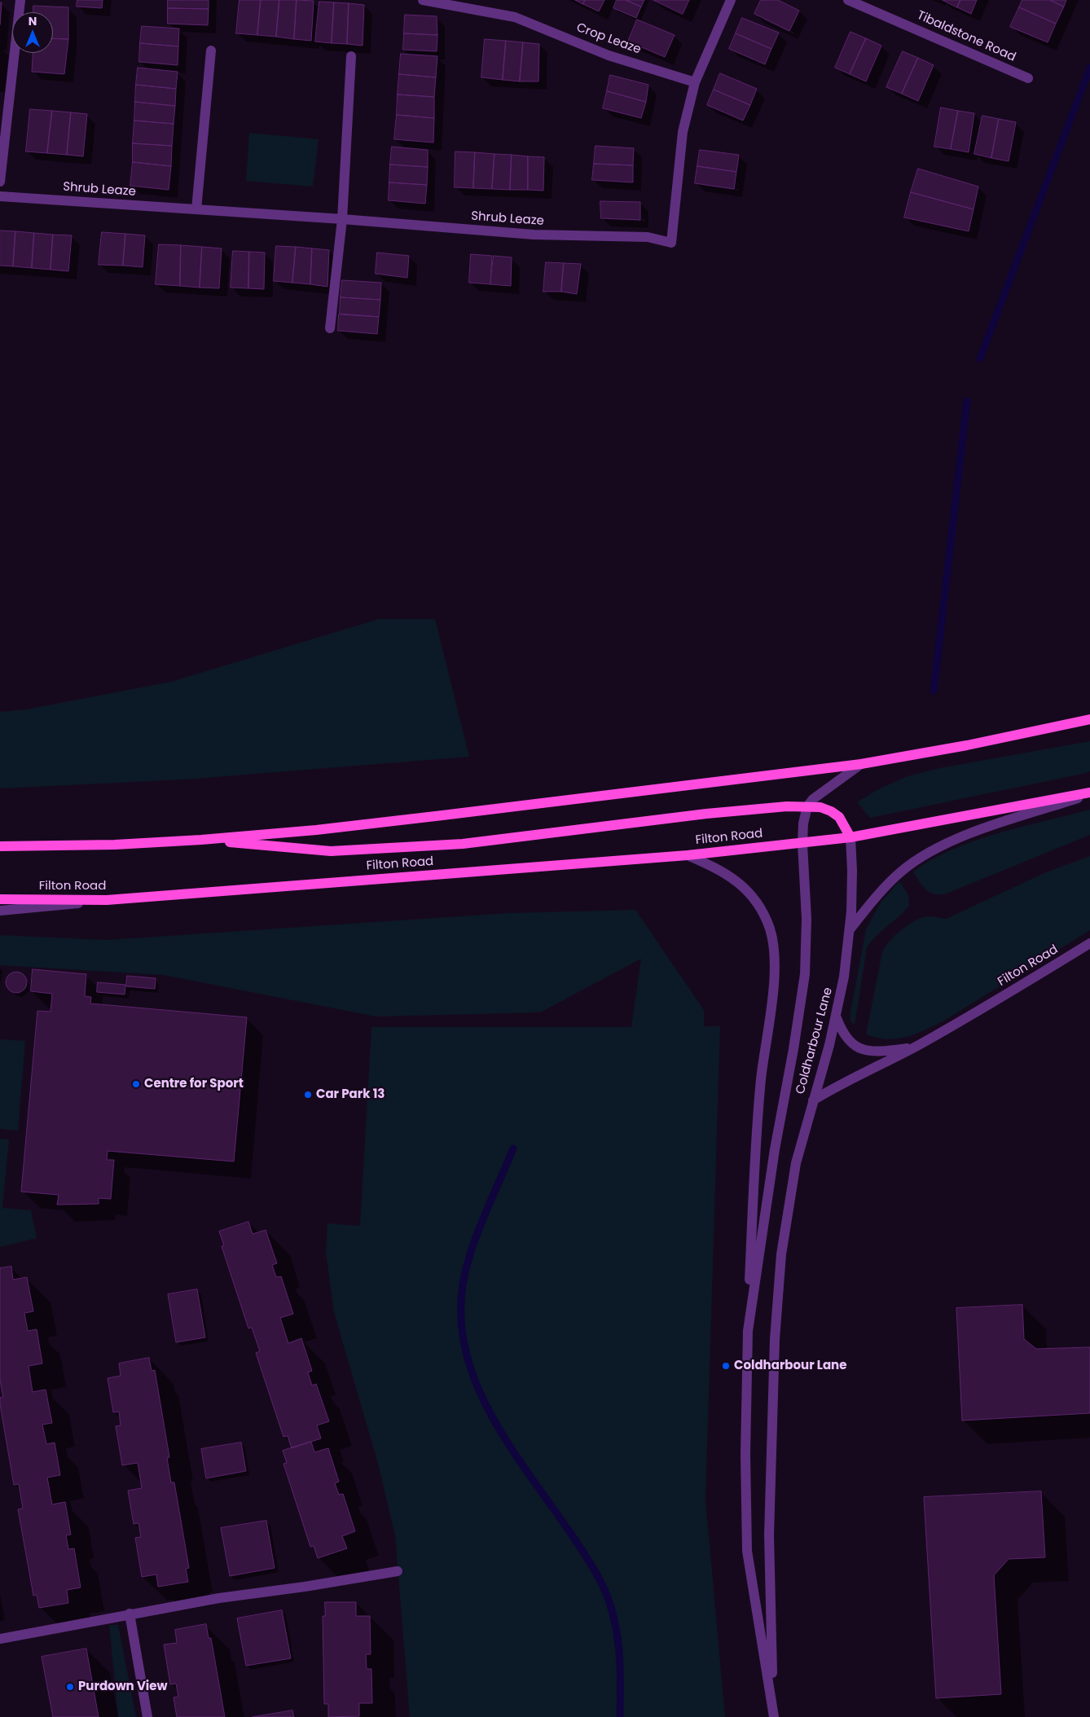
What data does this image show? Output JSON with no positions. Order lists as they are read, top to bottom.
{
  "streets": {
    "main road": ["Filton Road"],
    "street": [
      "Tibaldstone Road",
      "Crop Leaze",
      "Shrub Leaze",
      "Coldharbour Lane"
    ]
  },
  "crossings": [
    ["Crop Leaze", "Shrub Leaze"],
    ["Filton Road", "Coldharbour Lane"]
  ],
  "places": [
    "Centre for Sport",
    "Car Park 13",
    "Coldharbour Lane",
    "Purdown View"
  ],
  "north": "top"
}
